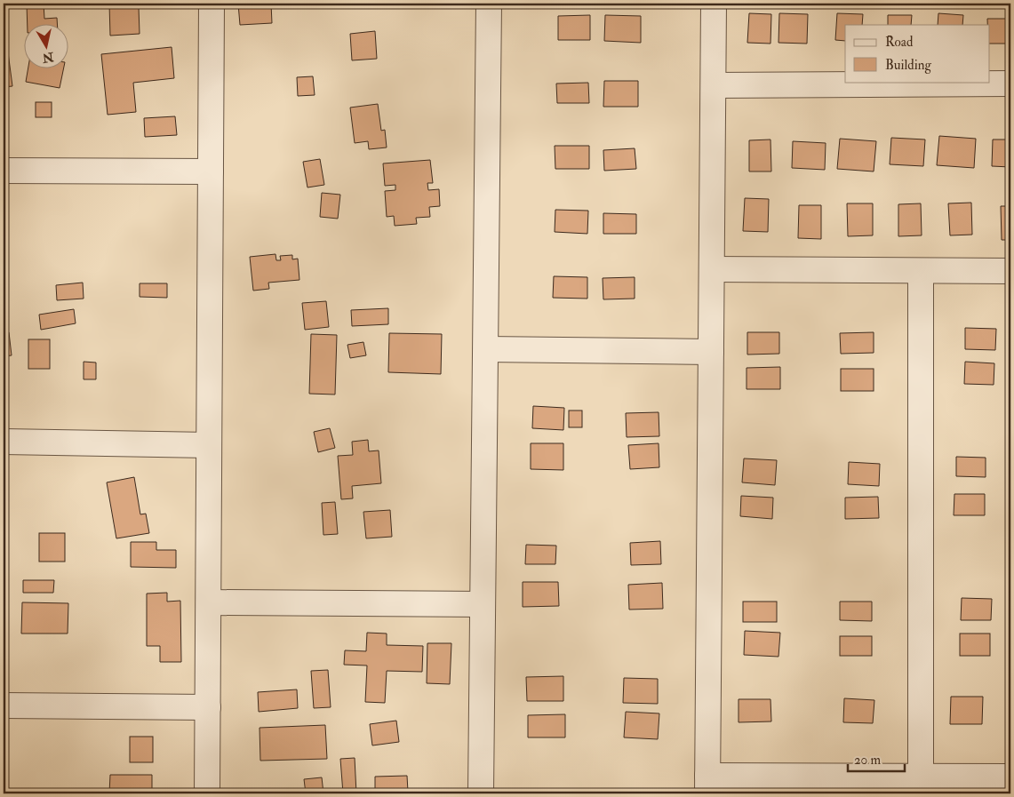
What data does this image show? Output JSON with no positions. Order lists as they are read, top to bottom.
{
  "legend": ["Road", "Building"],
  "scale_bar": "20 m",
  "north": "bottom"
}
